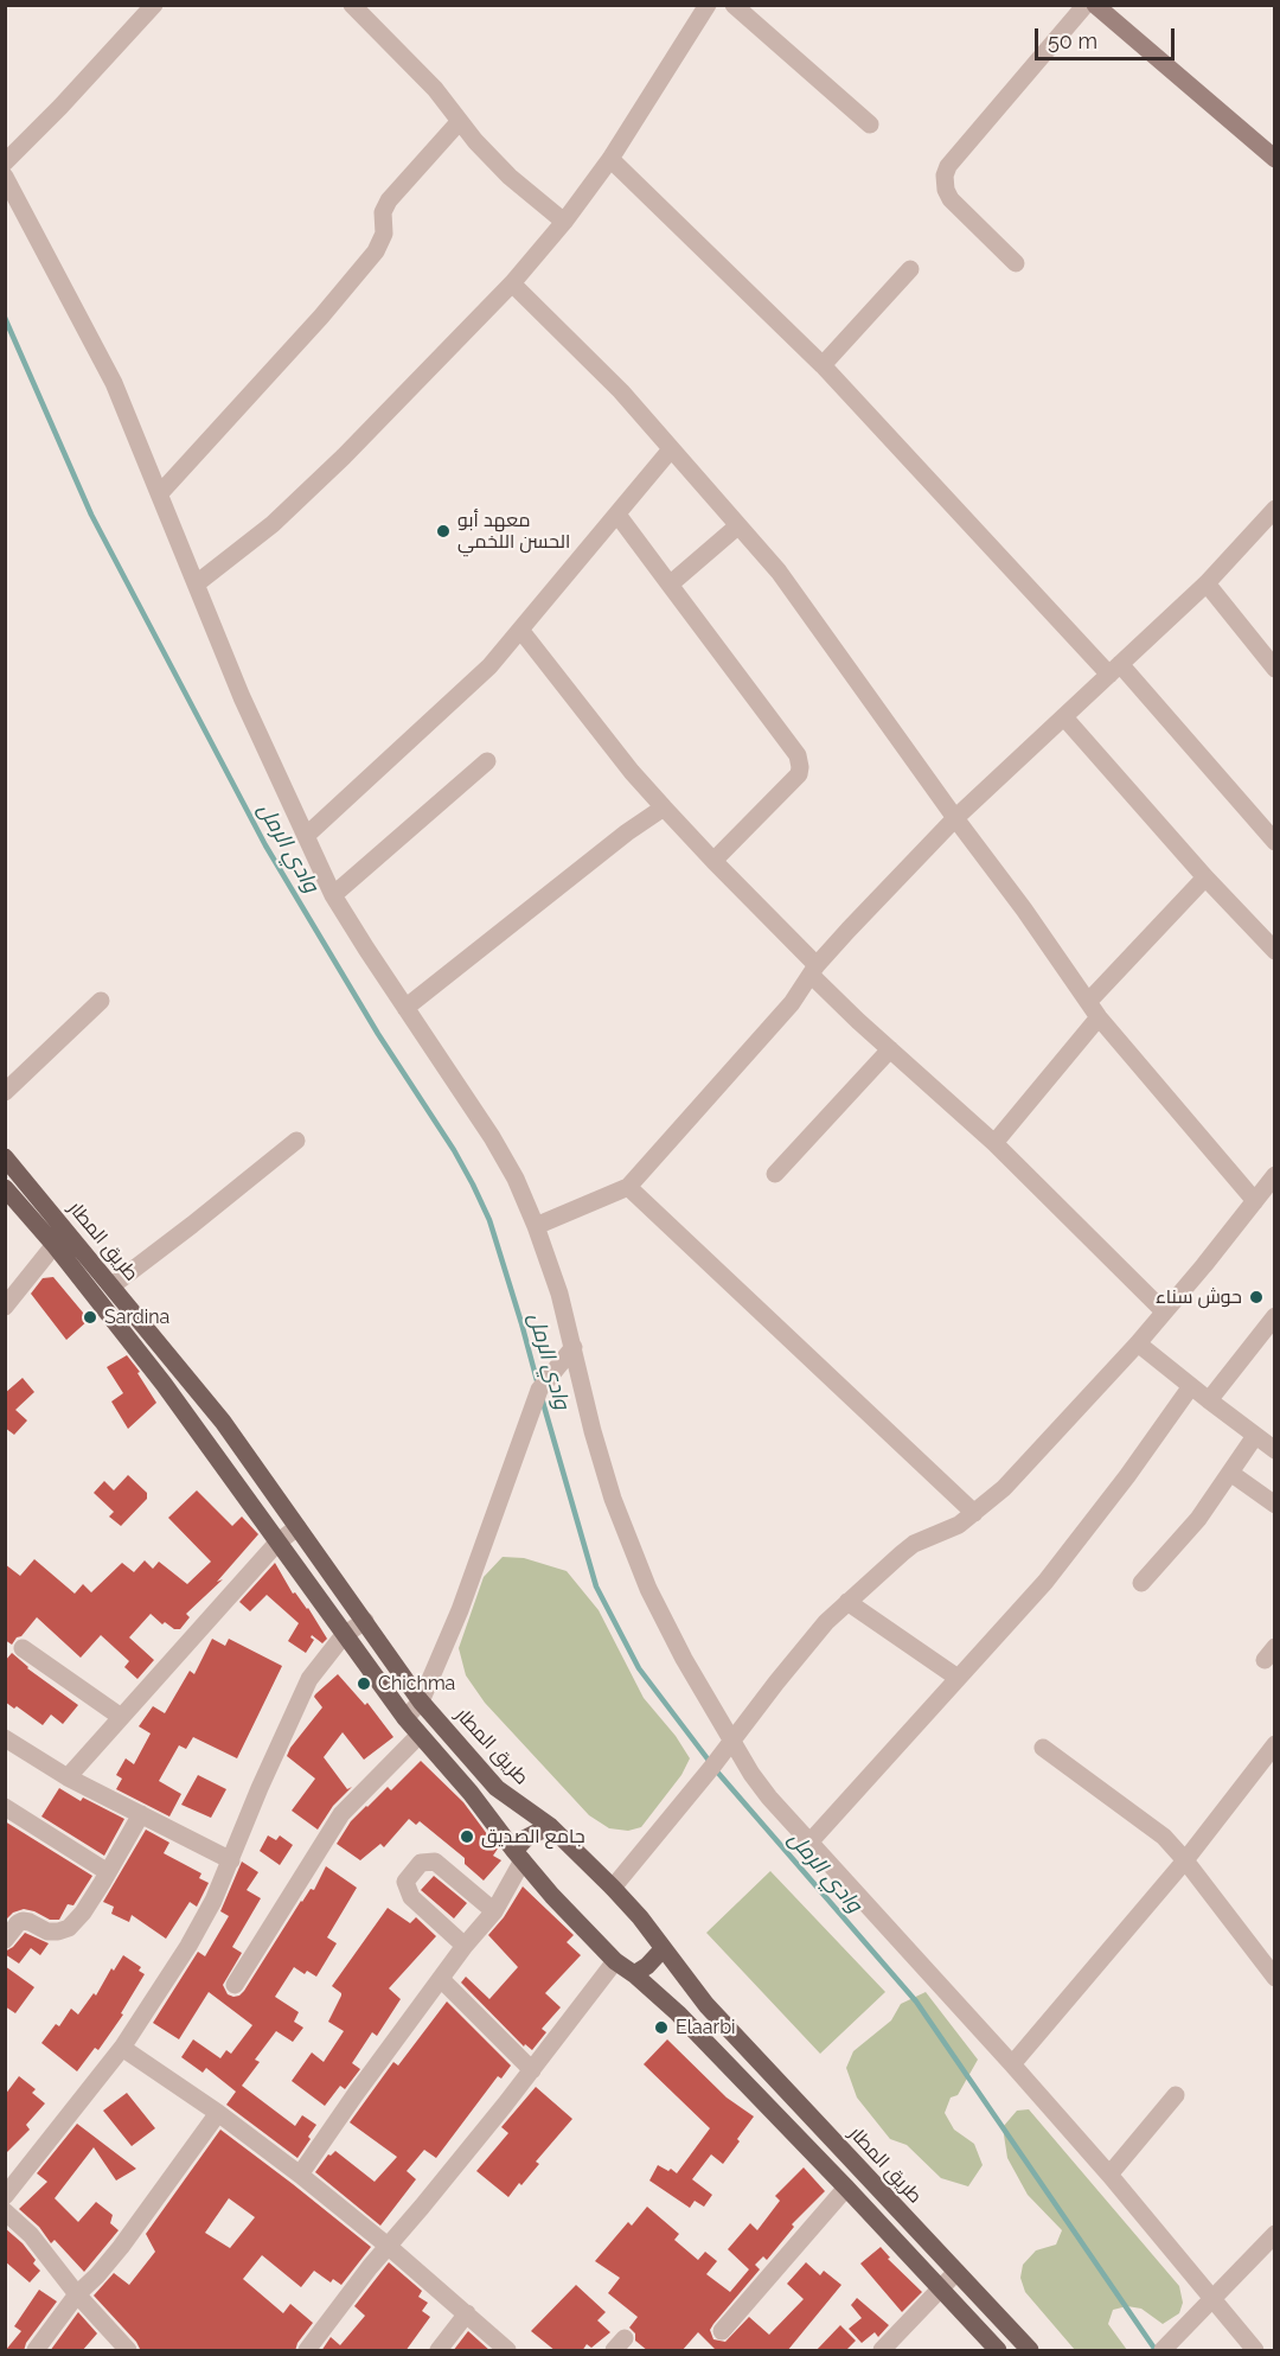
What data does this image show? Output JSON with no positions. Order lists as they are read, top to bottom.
{
  "streets": {
    "main road": ["طريق المطار"]
  },
  "water": ["وادي الرمل"],
  "places": [
    "معهد أبو الحسن اللخمي",
    "حوش سناء",
    "Sardina",
    "Chichma",
    "جامع الصديق",
    "Elaarbi"
  ],
  "scale_bar": "50 m"
}
